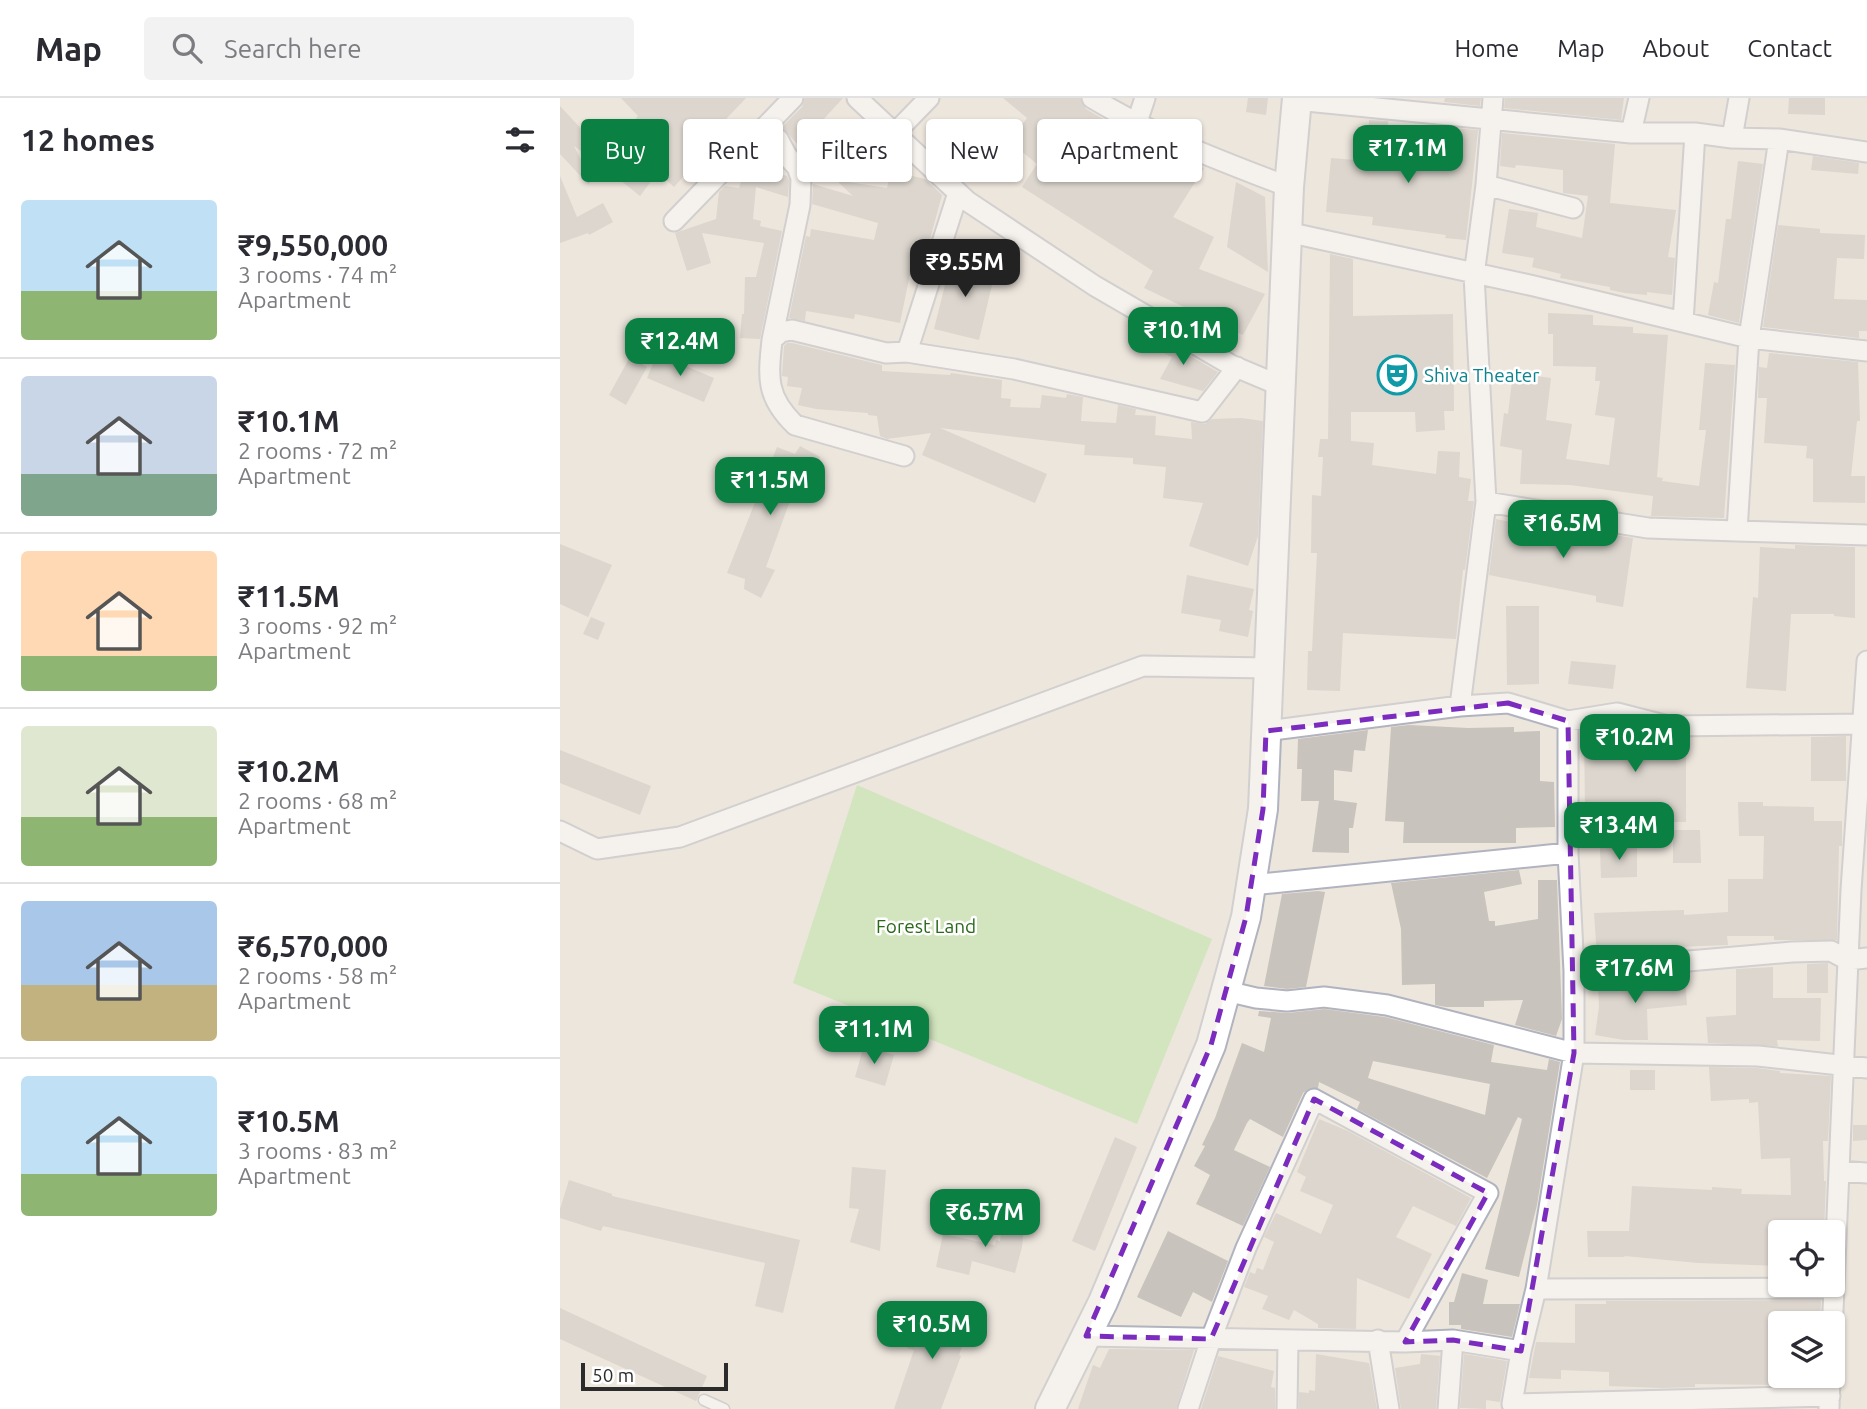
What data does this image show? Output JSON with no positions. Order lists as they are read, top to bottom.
{
  "parks": ["Forest Land"],
  "places": {
    "theatre": ["Shiva Theater"]
  },
  "scale_bar": "50 m",
  "page": {
    "header": "Map",
    "search": "Search here",
    "nav": [
      "Home",
      "Map",
      "About",
      "Contact"
    ],
    "heading": "12 homes",
    "chip": [
      "Buy",
      "Rent",
      "Filters",
      "New",
      "Apartment"
    ],
    "price": [
      "₹17.1M",
      "₹9.55M",
      "₹10.1M",
      "₹12.4M",
      "₹11.5M",
      "₹16.5M",
      "₹10.2M",
      "₹13.4M",
      "₹17.6M",
      "₹11.1M",
      "₹6.57M",
      "₹10.5M"
    ],
    "list": [
      {
        "name": "₹9,550,000",
        "note": "3 rooms · 74 m² · Apartment"
      },
      {
        "name": "₹10.1M",
        "note": "2 rooms · 72 m² · Apartment"
      },
      {
        "name": "₹11.5M",
        "note": "3 rooms · 92 m² · Apartment"
      },
      {
        "name": "₹10.2M",
        "note": "2 rooms · 68 m² · Apartment"
      },
      {
        "name": "₹6,570,000",
        "note": "2 rooms · 58 m² · Apartment"
      },
      {
        "name": "₹10.5M",
        "note": "3 rooms · 83 m² · Apartment"
      }
    ],
    "scale": "50 m"
  }
}
